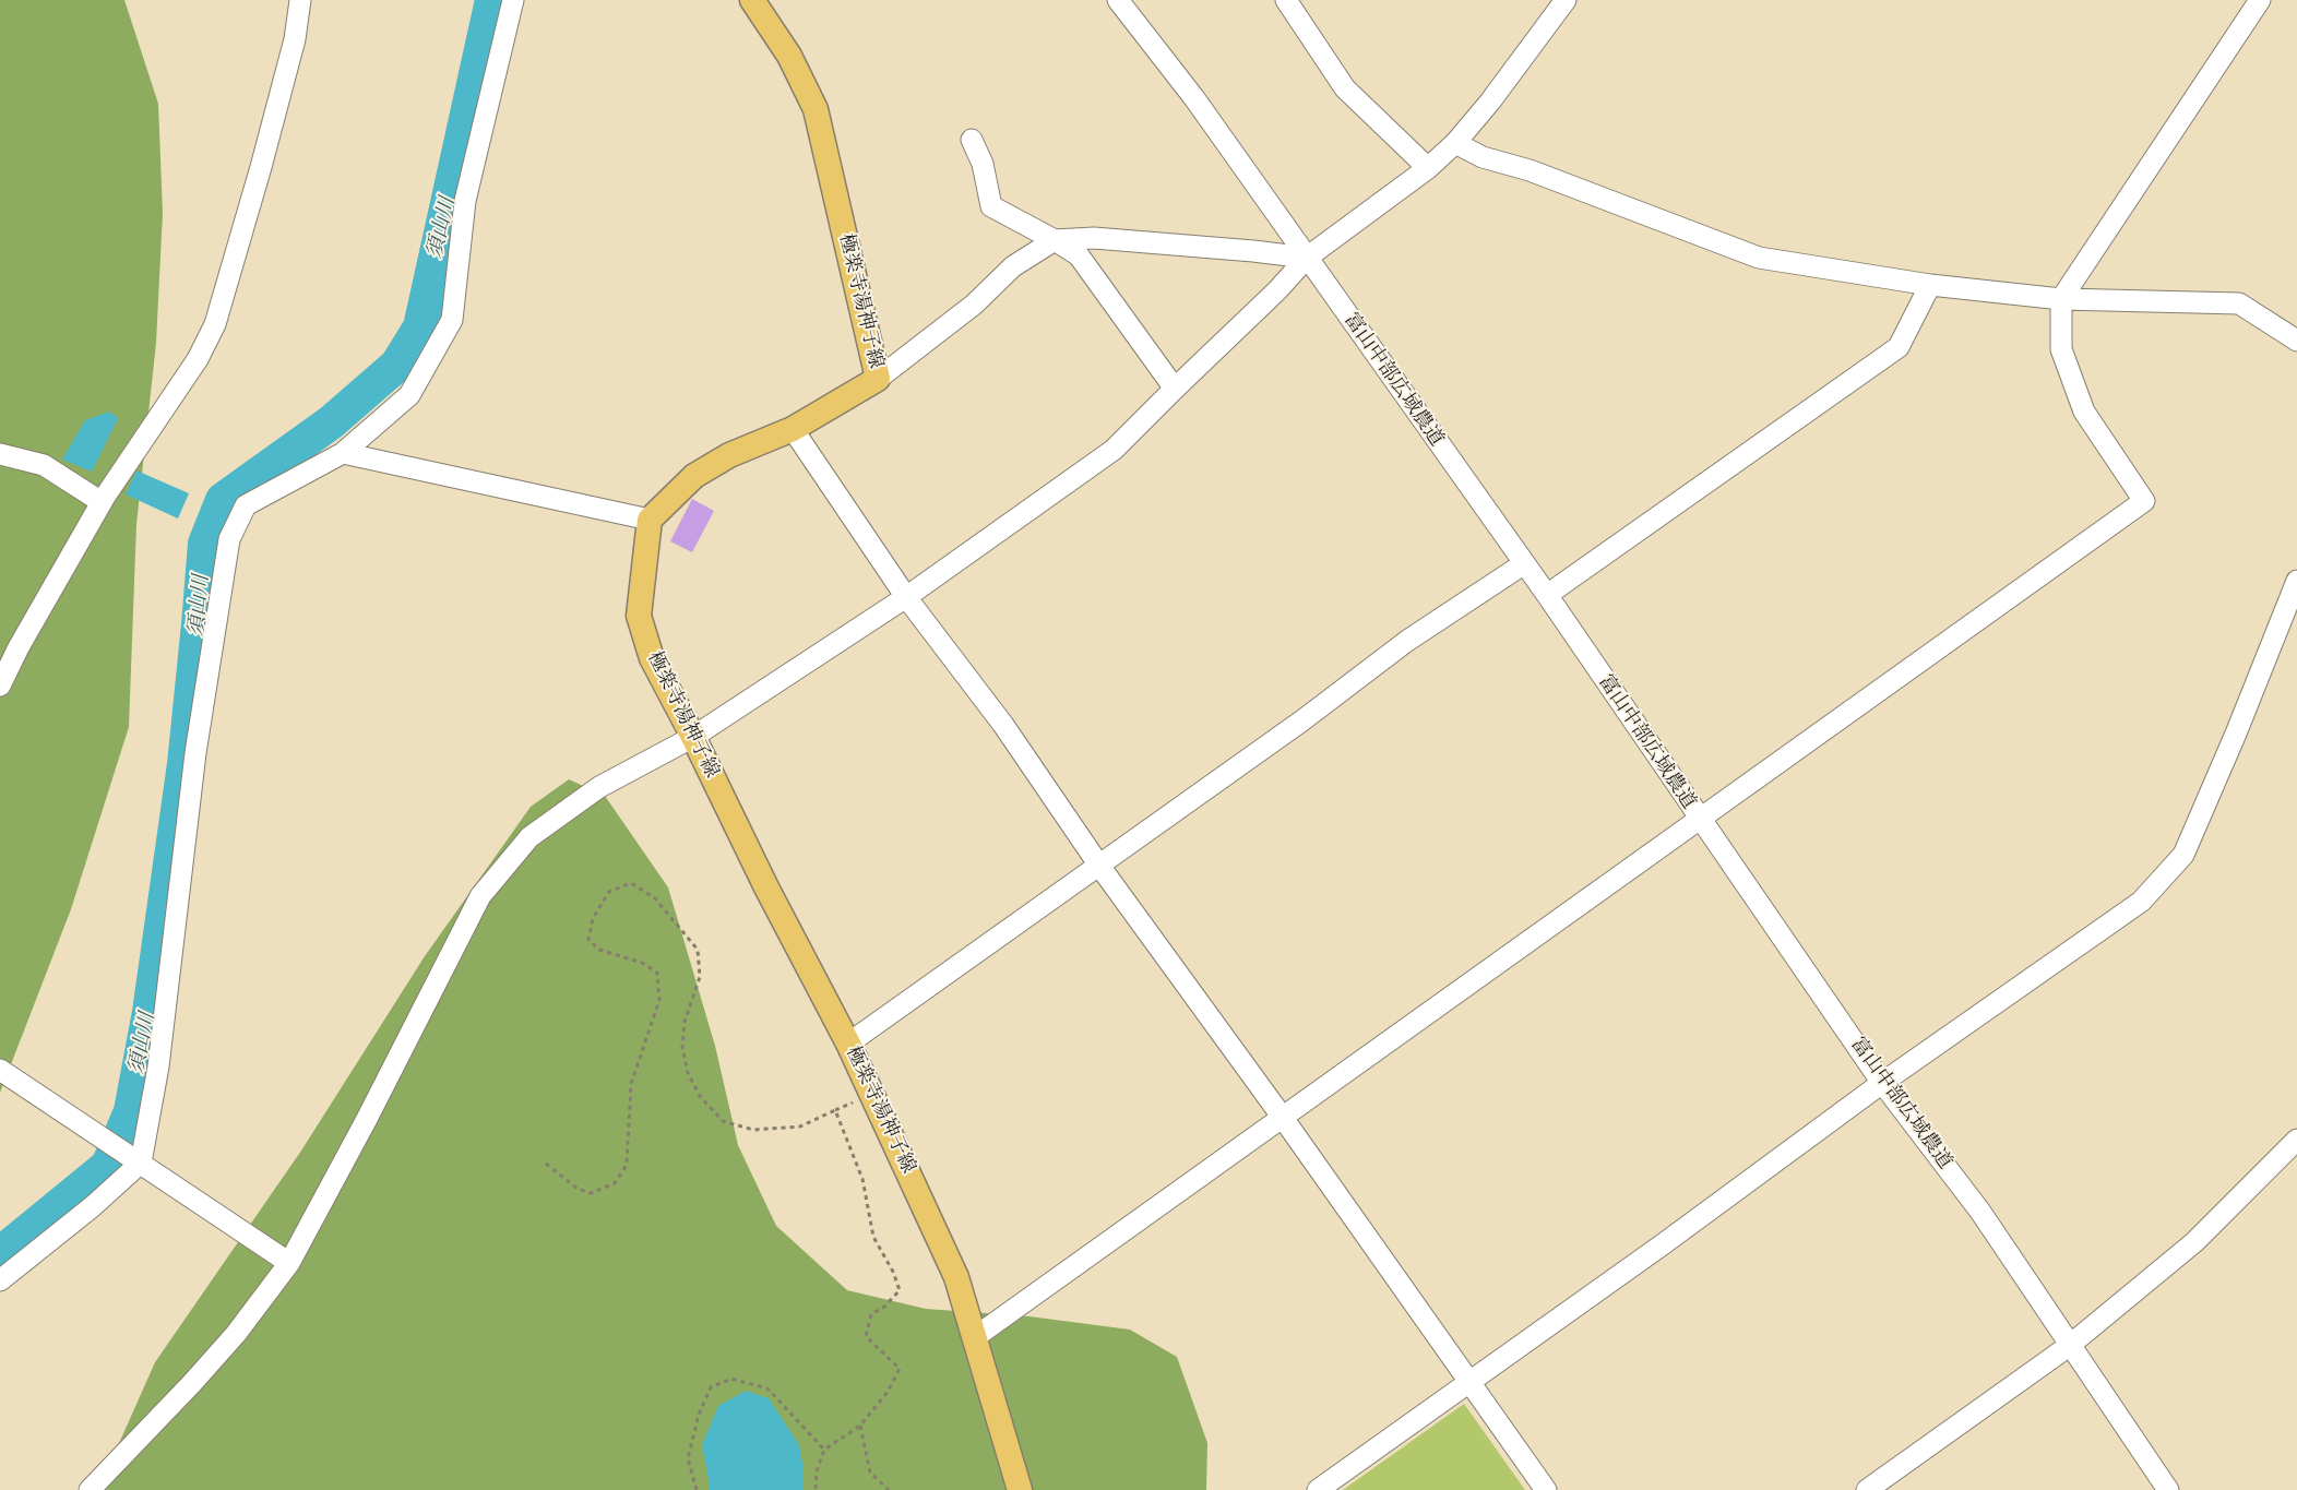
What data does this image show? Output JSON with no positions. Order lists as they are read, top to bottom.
{
  "streets": {
    "main road": ["極楽寺湯神子線"],
    "street": ["富山中部広域農道"]
  },
  "water": ["須山川"]
}
